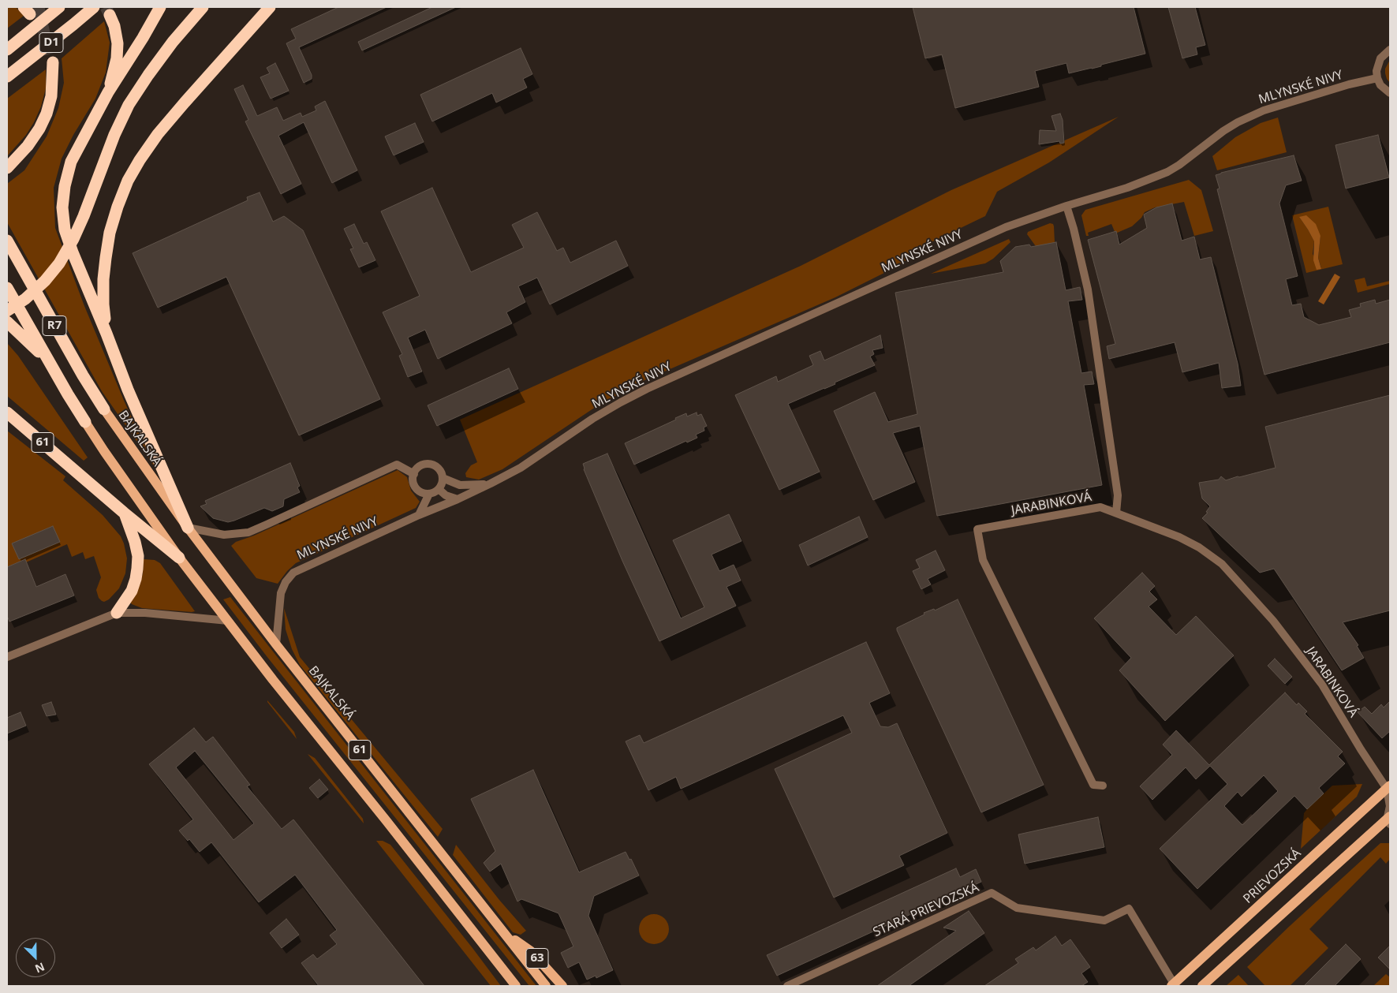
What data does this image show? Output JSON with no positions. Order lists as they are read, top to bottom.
{
  "streets": {
    "highway": ["D1", "R7", "61"],
    "main road": ["BAJKALSKÁ", "PRIEVOZSKÁ", "63"],
    "street": ["MLYNSKÉ NIVY", "JARABINKOVÁ", "STARÁ PRIEVOZSKÁ"]
  },
  "crossings": [
    ["MLYNSKÉ NIVY", "BAJKALSKÁ"],
    ["R7", "BAJKALSKÁ"],
    ["BAJKALSKÁ", "63"],
    ["JARABINKOVÁ", "PRIEVOZSKÁ"],
    ["PRIEVOZSKÁ", "STARÁ PRIEVOZSKÁ"]
  ],
  "north": "bottom right"
}
